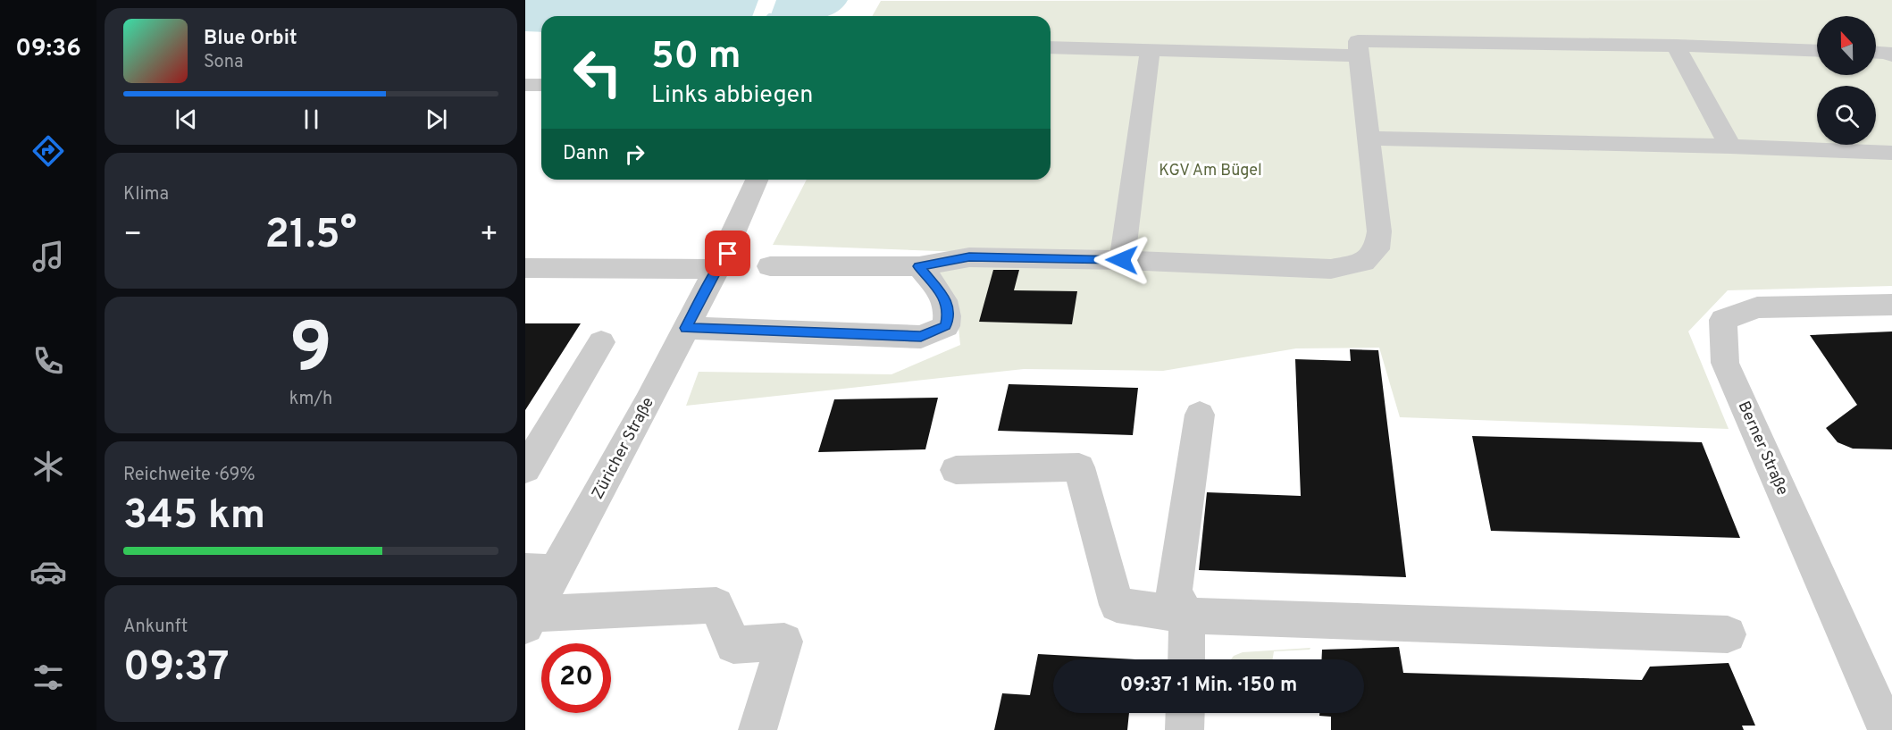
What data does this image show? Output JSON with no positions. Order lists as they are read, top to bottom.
{
  "streets": {
    "street": ["Züricher Straße", "Berner Straße"]
  },
  "parks": ["KGV Am Bügel"],
  "north": "top",
  "page": {
    "tabs": "09:36",
    "turn": ["50 m", "Links abbiegen"],
    "song": ["Blue Orbit", "Sona"],
    "then": "Dann",
    "tile": [
      "Klima",
      ["9", "km/h"],
      ["Reichweite · 69%", "345 km"],
      ["Ankunft", "09:37"]
    ],
    "heat": ["−", "21.5°", "+"],
    "limit": "20",
    "trip": "09:37 · 1 Min. · 150 m"
  }
}
